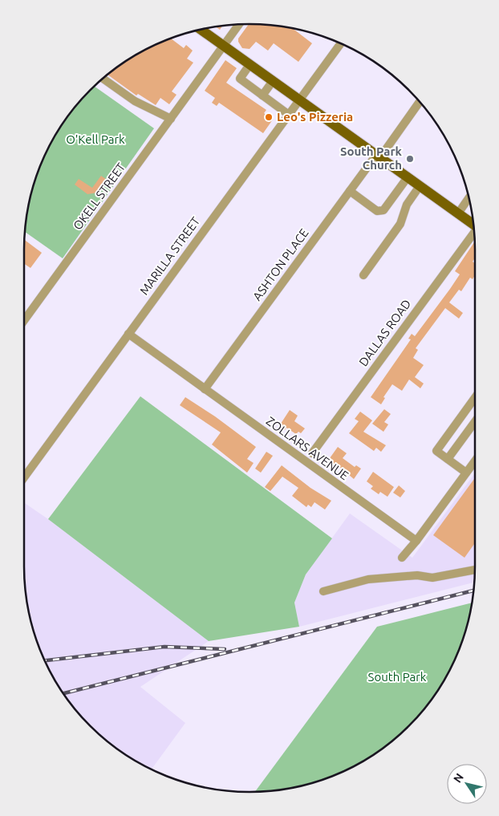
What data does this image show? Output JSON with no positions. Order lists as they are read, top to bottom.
{
  "streets": {
    "street": [
      "OKELL STREET",
      "MARILLA STREET",
      "ASHTON PLACE",
      "DALLAS ROAD",
      "ZOLLARS AVENUE"
    ]
  },
  "crossings": [
    ["MARILLA STREET", "ZOLLARS AVENUE"],
    ["ASHTON PLACE", "ZOLLARS AVENUE"]
  ],
  "parks": ["O'Kell Park", "South Park"],
  "places": ["Leo's Pizzeria", "South Park Church"],
  "north": "top left"
}
